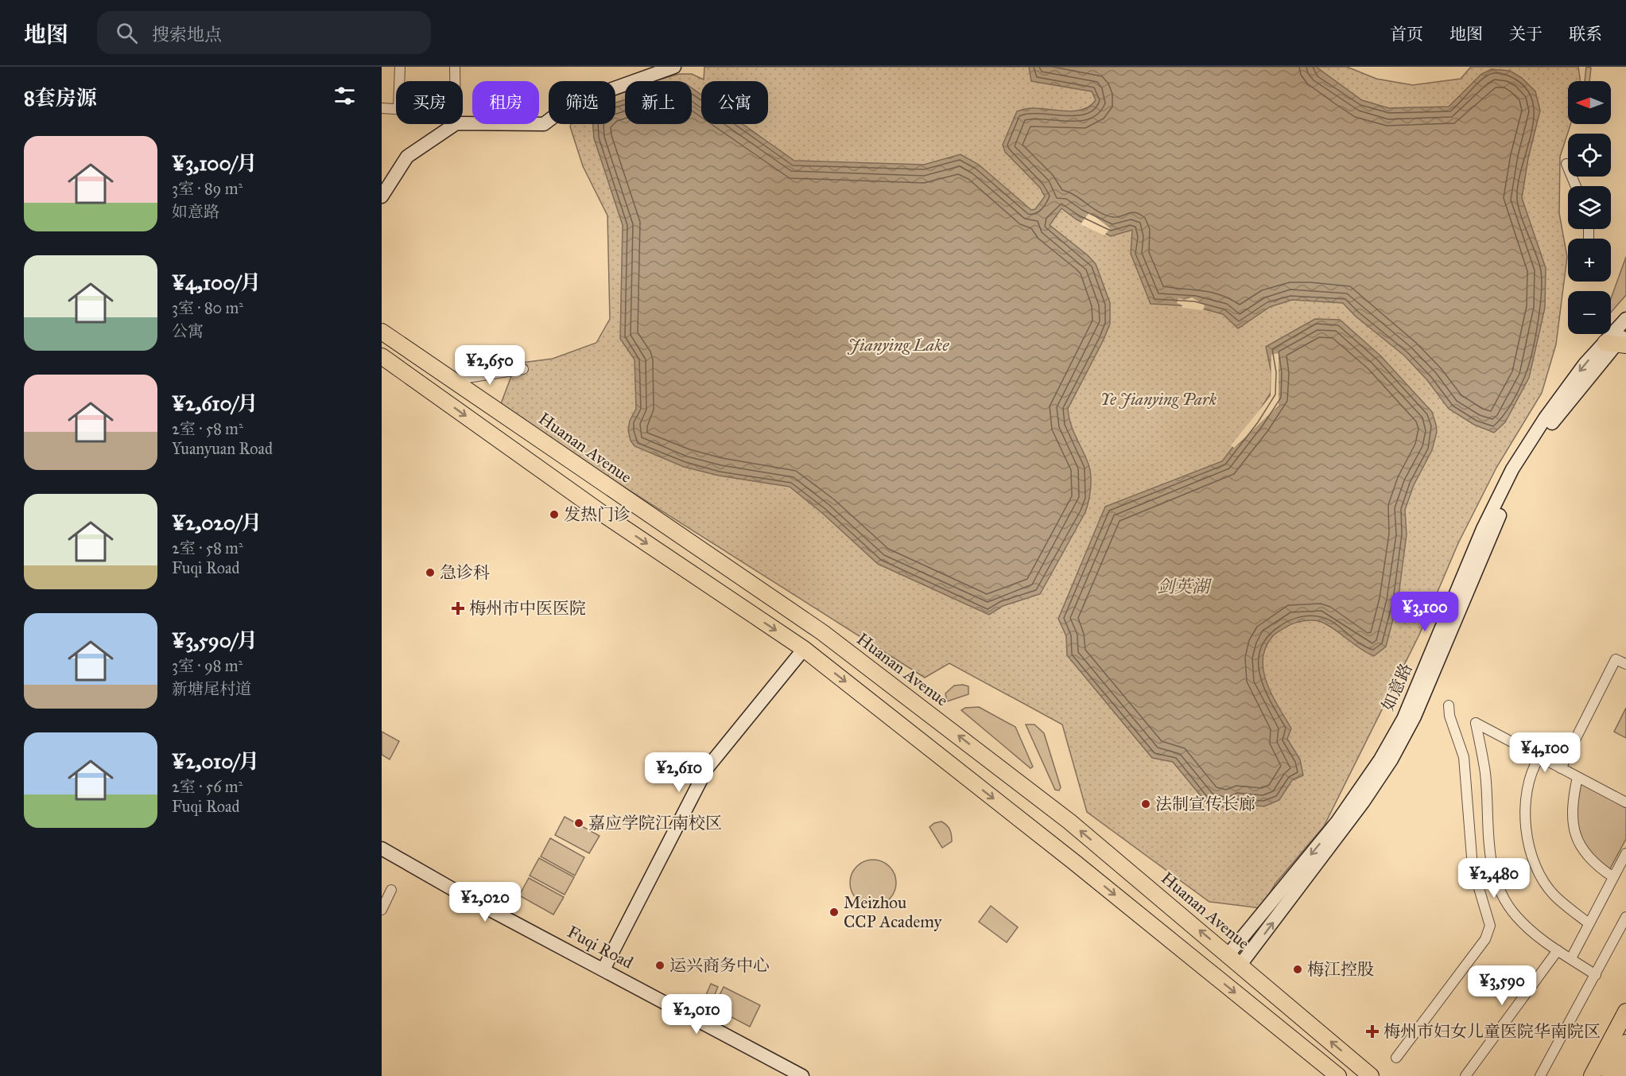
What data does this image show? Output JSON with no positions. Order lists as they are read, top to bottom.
{
  "streets": {
    "main road": ["Huanan Avenue"],
    "street": ["如意路", "Fuqi Road"]
  },
  "crossings": [
    ["Huanan Avenue", "如意路"]
  ],
  "water": ["Jianying Lake", "剑英湖"],
  "parks": ["Ye Jianying Park"],
  "places": {
    "other": [
      "发热门诊",
      "急诊科",
      "法制宣传长廊",
      "嘉应学院江南校区",
      "Meizhou CCP Academy",
      "运兴商务中心",
      "梅江控股"
    ],
    "health": ["梅州市中医医院", "梅州市妇女儿童医院华南院区"]
  },
  "north": "left",
  "page": {
    "header": "地图",
    "search": "搜索地点",
    "nav": [
      "首页",
      "地图",
      "关于",
      "联系"
    ],
    "heading": "8套房源",
    "map_buttons": ["+", "−"],
    "chip": [
      "买房",
      "租房",
      "筛选",
      "新上",
      "公寓"
    ],
    "list": [
      {
        "name": "¥3,100/月",
        "note": "3室 · 89 m² · 如意路"
      },
      {
        "name": "¥4,100/月",
        "note": "3室 · 80 m² · 公寓"
      },
      {
        "name": "¥2,610/月",
        "note": "2室 · 58 m² · Yuanyuan Road"
      },
      {
        "name": "¥2,020/月",
        "note": "2室 · 58 m² · Fuqi Road"
      },
      {
        "name": "¥3,590/月",
        "note": "3室 · 98 m² · 新塘尾村道"
      },
      {
        "name": "¥2,010/月",
        "note": "2室 · 56 m² · Fuqi Road"
      }
    ],
    "price": [
      "¥2,650",
      "¥3,100",
      "¥4,100",
      "¥2,610",
      "¥2,480",
      "¥2,020",
      "¥3,590",
      "¥2,010"
    ]
  }
}
